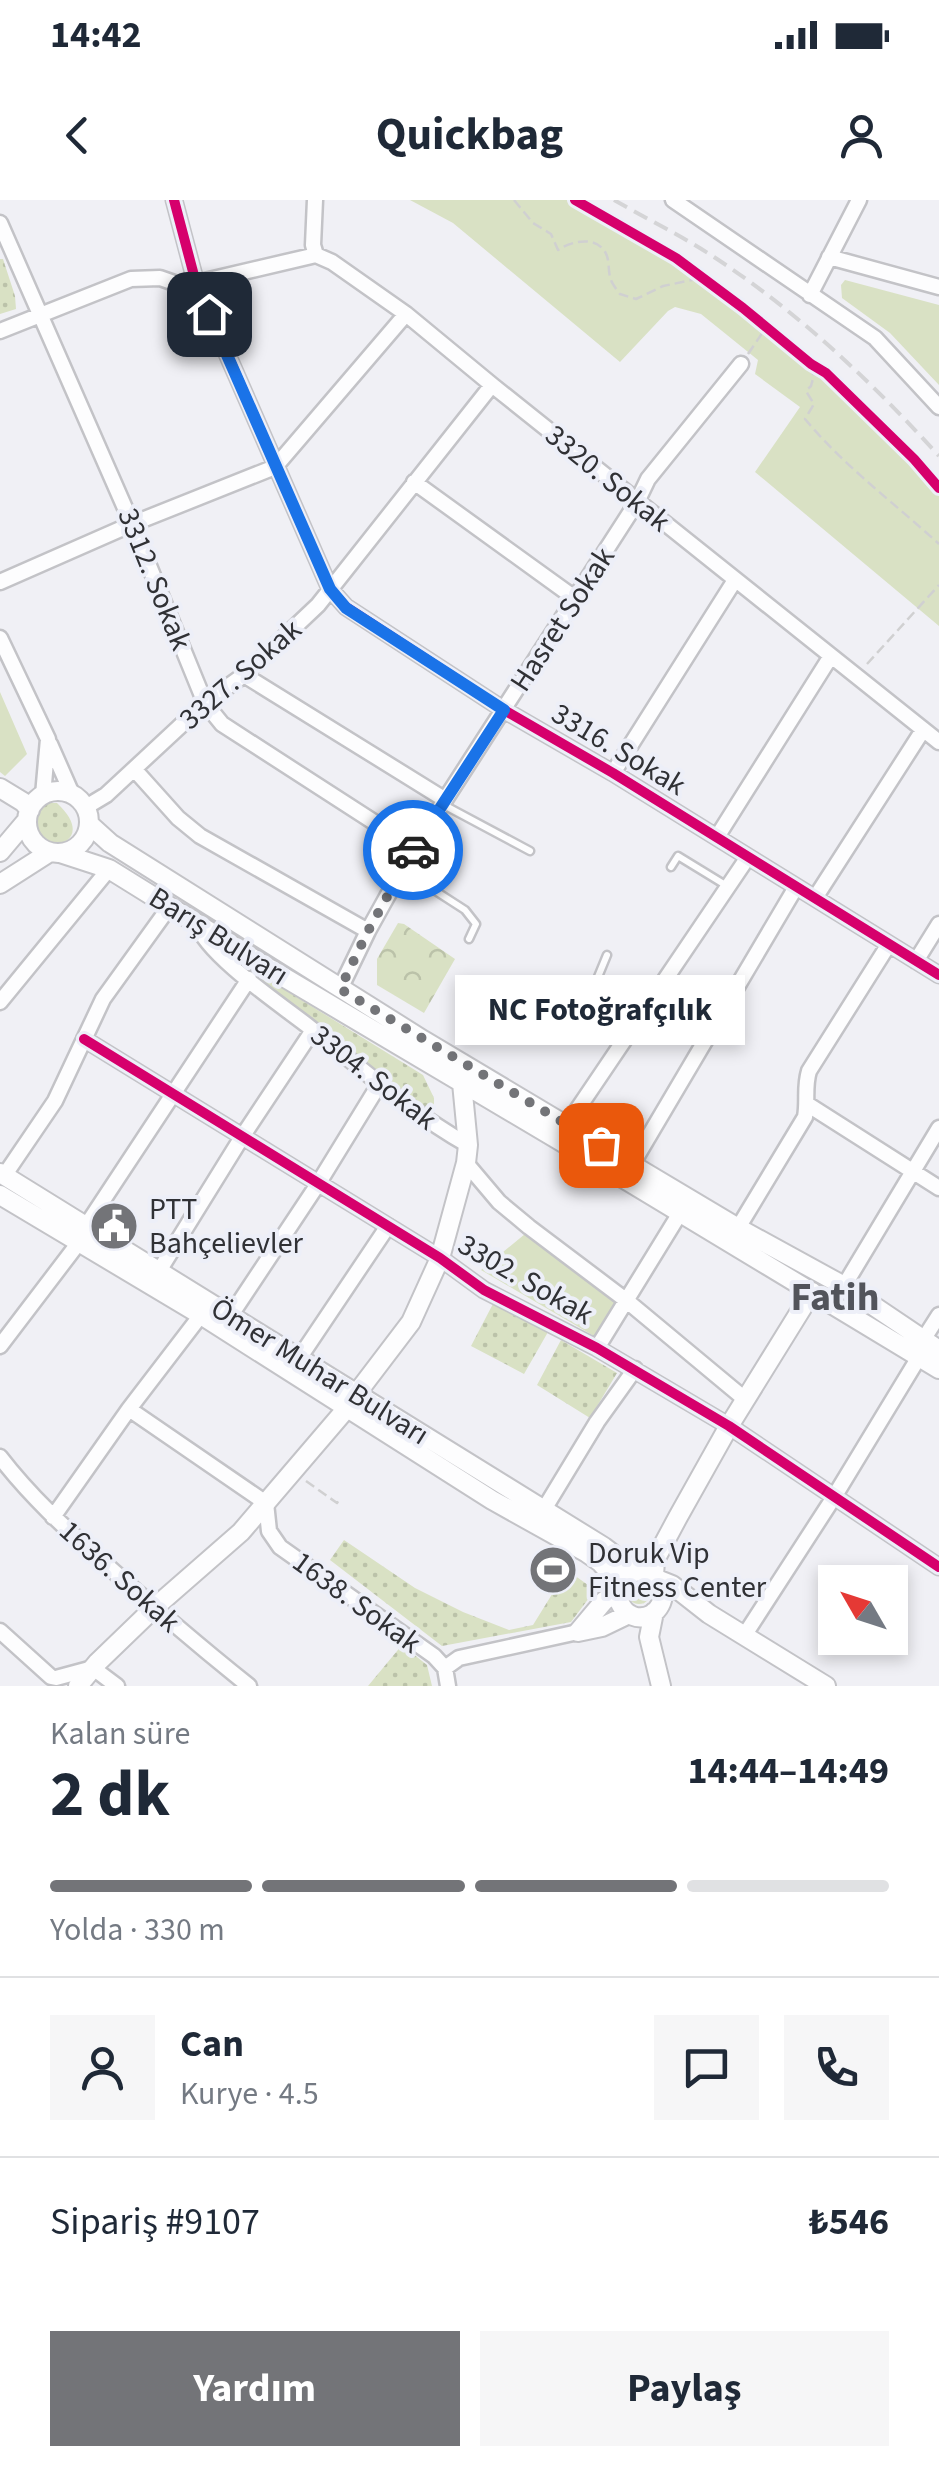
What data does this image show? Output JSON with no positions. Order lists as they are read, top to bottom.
{
  "streets": {
    "main road": ["Barış Bulvarı", "Ömer Muhar Bulvarı"],
    "street": [
      "3320. Sokak",
      "3312. Sokak",
      "Hasret Sokak",
      "3327. Sokak",
      "3316. Sokak",
      "3304. Sokak",
      "3302. Sokak",
      "1636. Sokak",
      "1638. Sokak"
    ]
  },
  "crossings": [
    ["3320. Sokak", "Hasret Sokak"],
    ["3320. Sokak", "3327. Sokak"],
    ["3312. Sokak", "Hasret Sokak"],
    ["3312. Sokak", "3327. Sokak"],
    ["Hasret Sokak", "3316. Sokak"],
    ["Hasret Sokak", "Barış Bulvarı"],
    ["3327. Sokak", "3316. Sokak"],
    ["3327. Sokak", "Barış Bulvarı"],
    ["Barış Bulvarı", "3304. Sokak"]
  ],
  "districts": ["Fatih"],
  "places": {
    "other": ["NC Fotoğrafçılık"],
    "public building": ["PTT Bahçelievler"],
    "sports": ["Doruk Vip Fitness Center"]
  },
  "north": "top left",
  "page": {
    "status": "14:42",
    "header": "Quickbag",
    "bubble": "NC Fotoğrafçılık",
    "heading": ["2 dk", "Kalan süre", "14:44–14:49"],
    "panel": [
      "Can",
      "Kurye · 4.5",
      "Sipariş #9107",
      "₺546"
    ],
    "bar": "Yolda · 330 m",
    "buttons": ["Yardım", "Paylaş"]
  }
}
